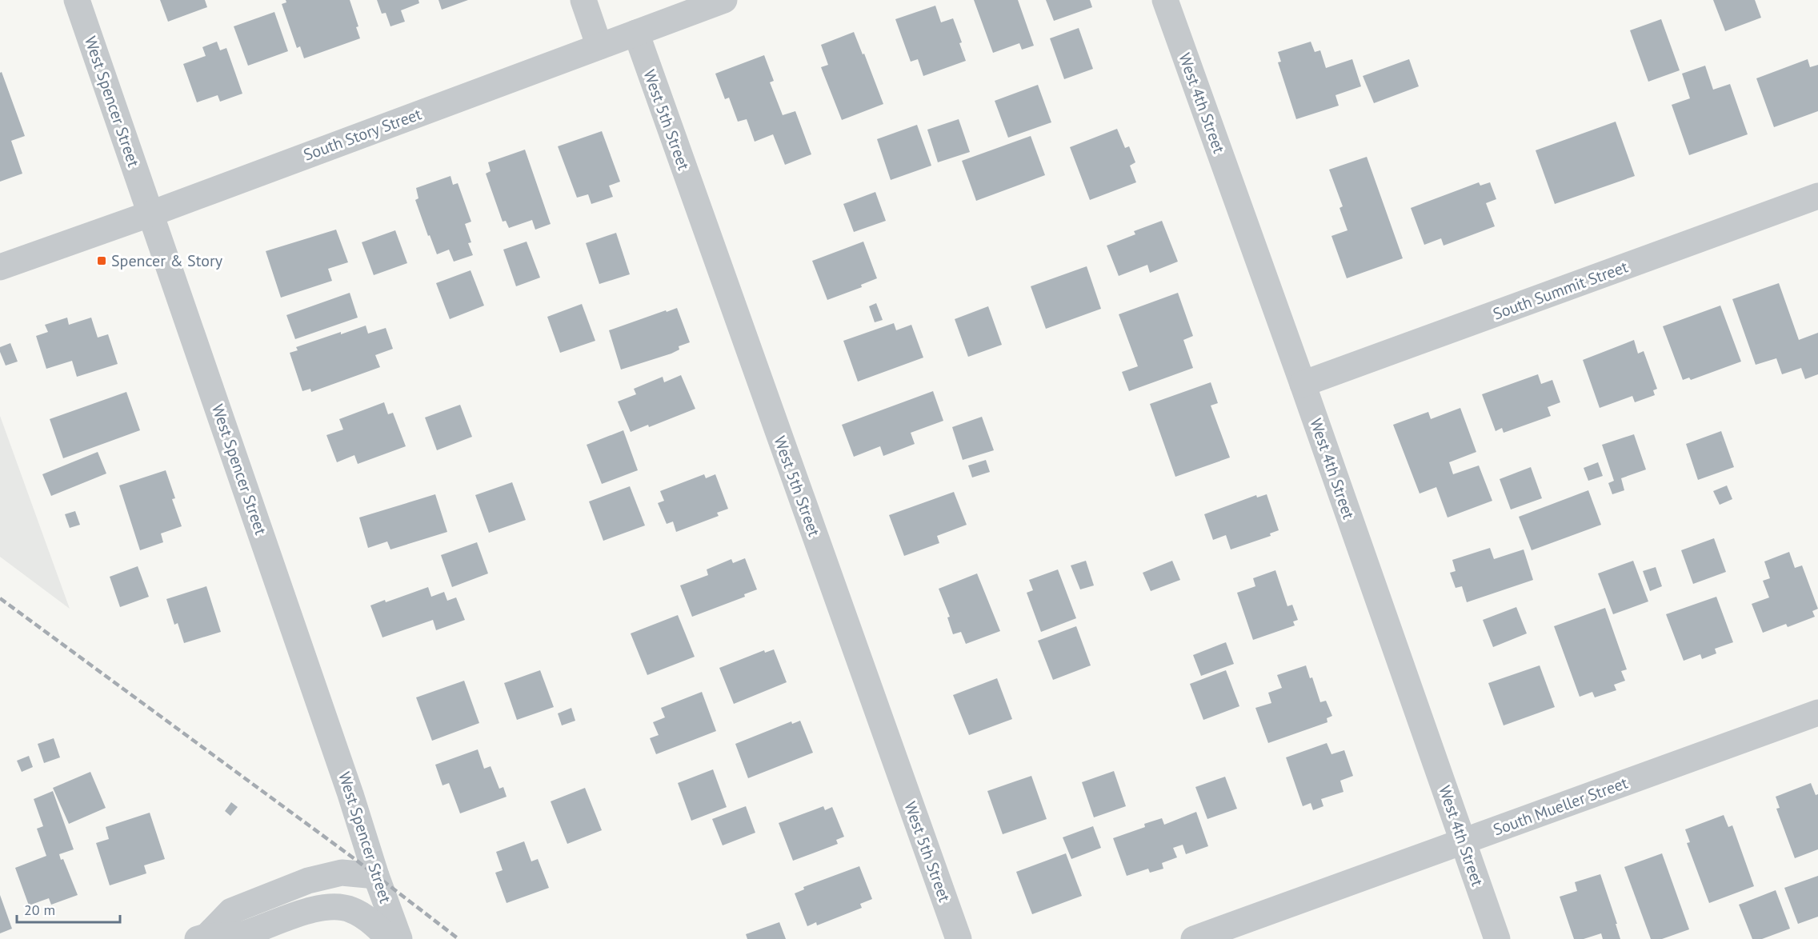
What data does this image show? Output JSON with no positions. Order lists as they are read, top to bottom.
{
  "streets": {
    "street": [
      "West Spencer Street",
      "West 4th Street",
      "West 5th Street",
      "South Story Street",
      "South Summit Street",
      "South Mueller Street"
    ]
  },
  "crossings": [
    ["West Spencer Street", "South Story Street"],
    ["West 4th Street", "South Summit Street"],
    ["West 4th Street", "South Mueller Street"],
    ["West 5th Street", "South Story Street"]
  ],
  "places": {
    "transit": ["Spencer & Story"]
  },
  "scale_bar": "20 m"
}
